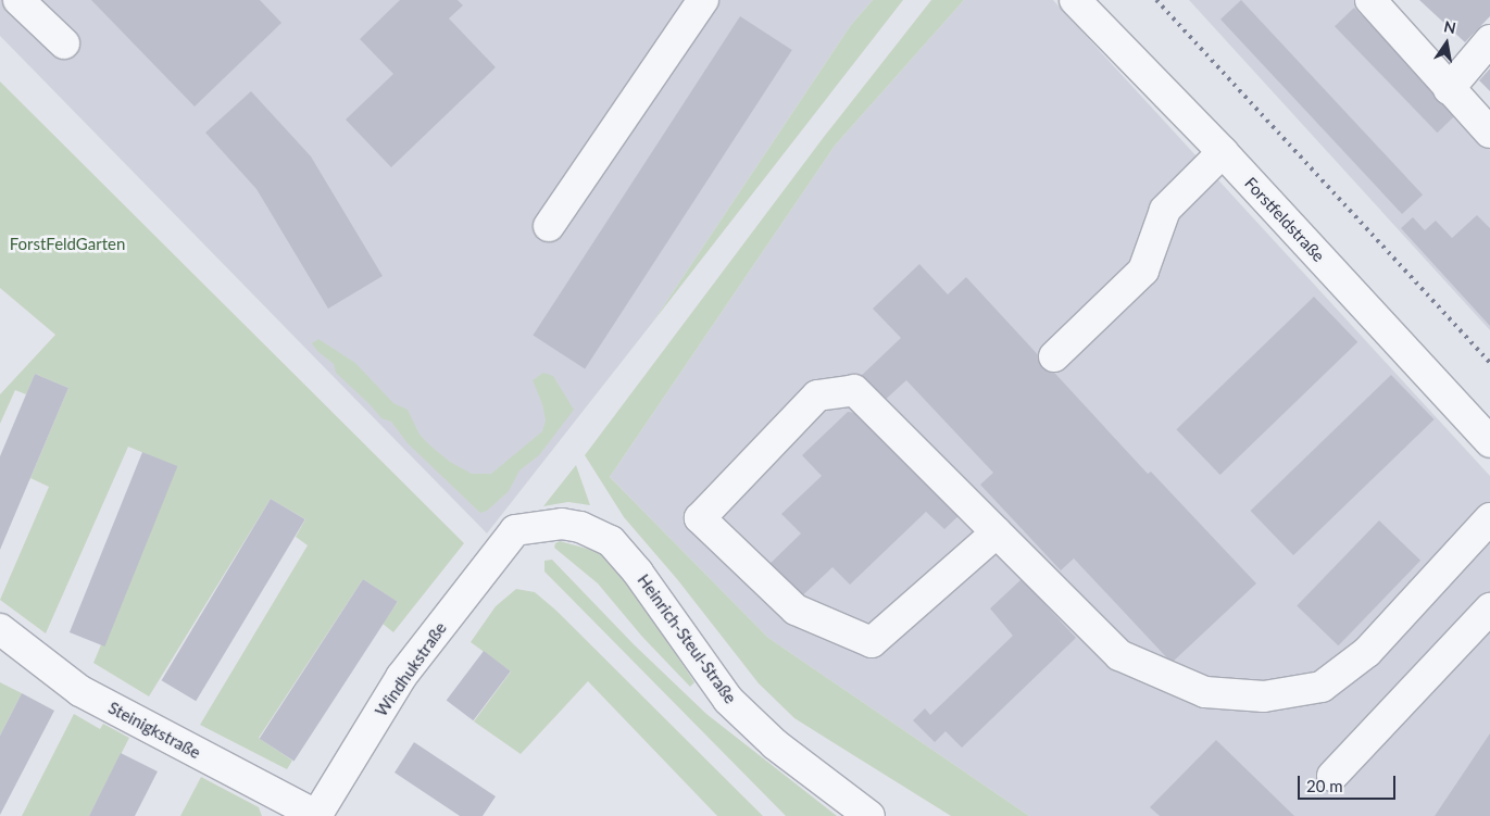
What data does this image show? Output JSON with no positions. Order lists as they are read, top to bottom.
{
  "streets": {
    "street": [
      "Forstfeldstraße",
      "Heinrich-Steul-Straße",
      "Windhukstraße",
      "Steinigkstraße"
    ]
  },
  "crossings": [
    ["Heinrich-Steul-Straße", "Windhukstraße"],
    ["Windhukstraße", "Steinigkstraße"]
  ],
  "parks": ["ForstFeldGarten"],
  "scale_bar": "20 m",
  "north": "top"
}
